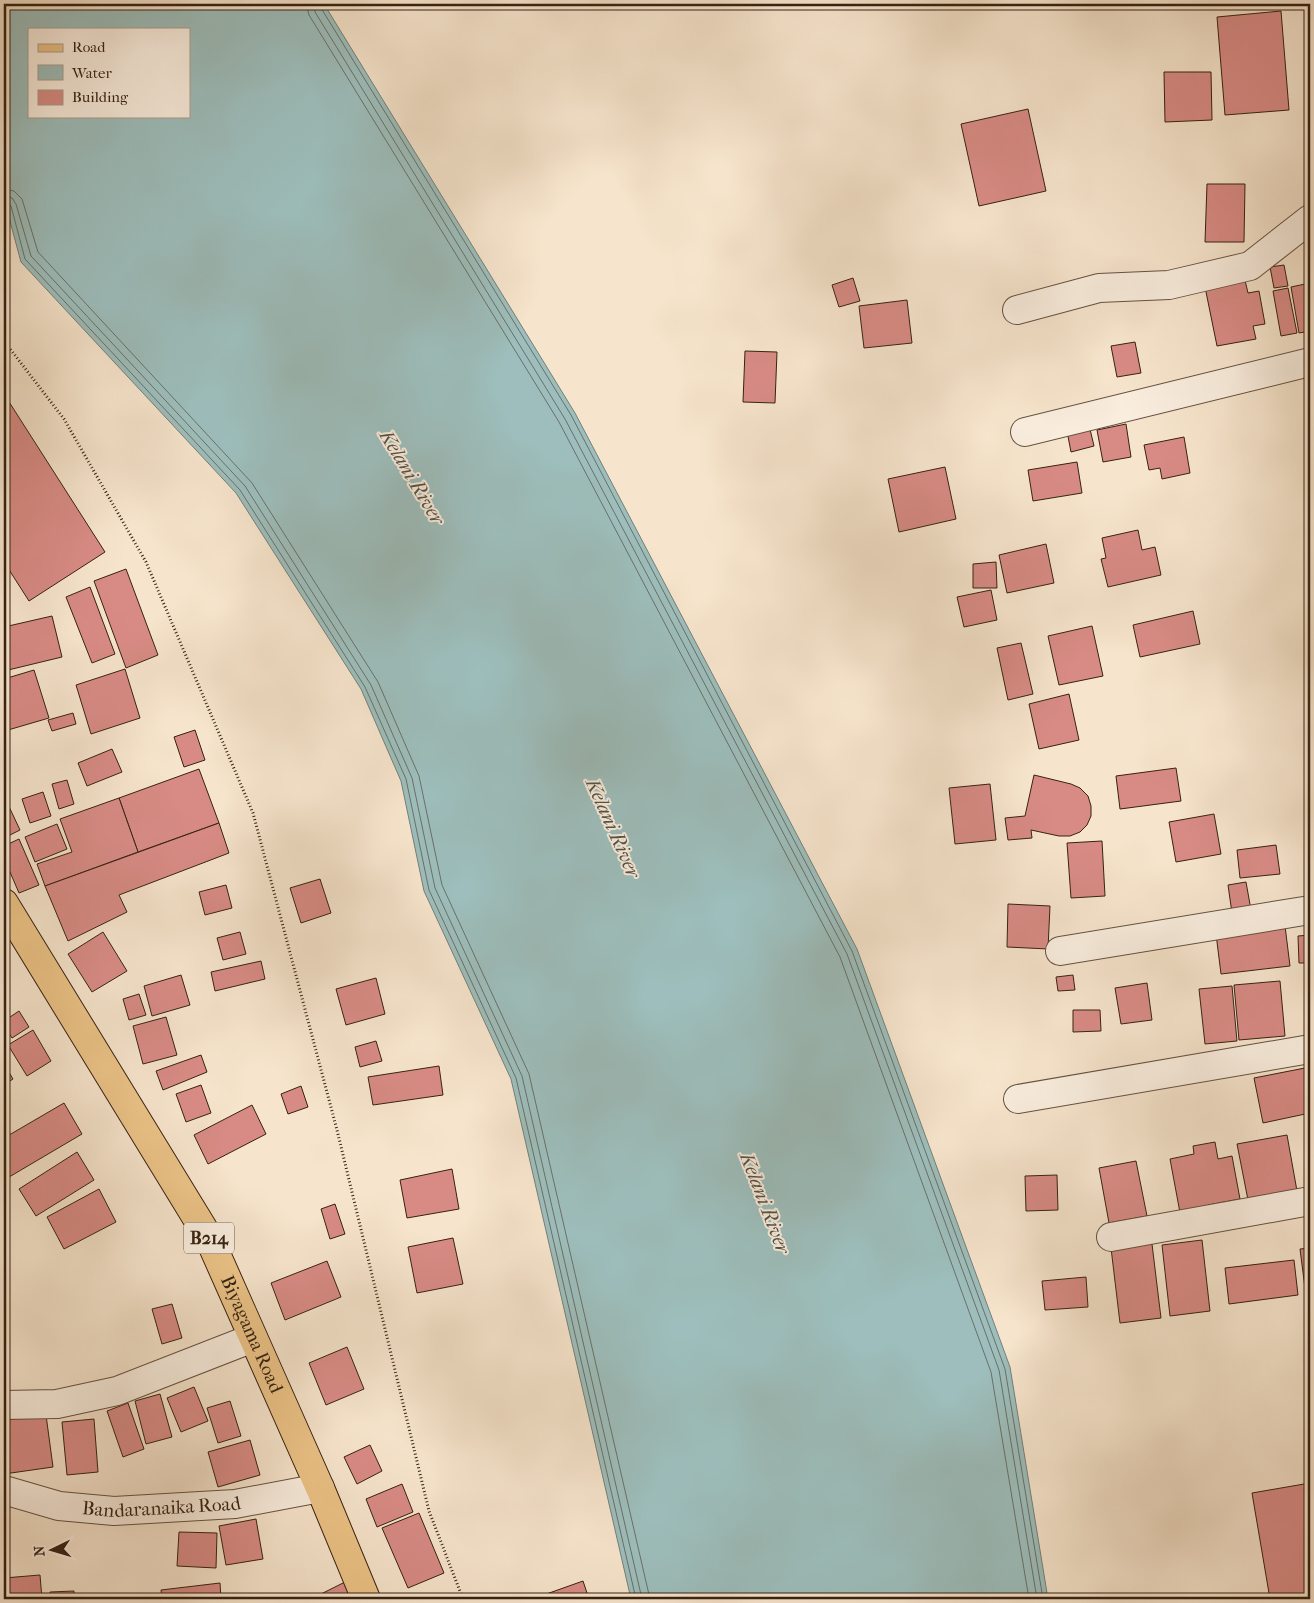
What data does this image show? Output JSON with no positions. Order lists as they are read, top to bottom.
{
  "streets": {
    "main road": ["B214", "Biyagama Road"],
    "street": ["Bandaranaika Road"]
  },
  "crossings": [
    ["Biyagama Road", "Bandaranaika Road"]
  ],
  "water": ["Kelani River"],
  "legend": ["Road", "Water", "Building"],
  "north": "left"
}
